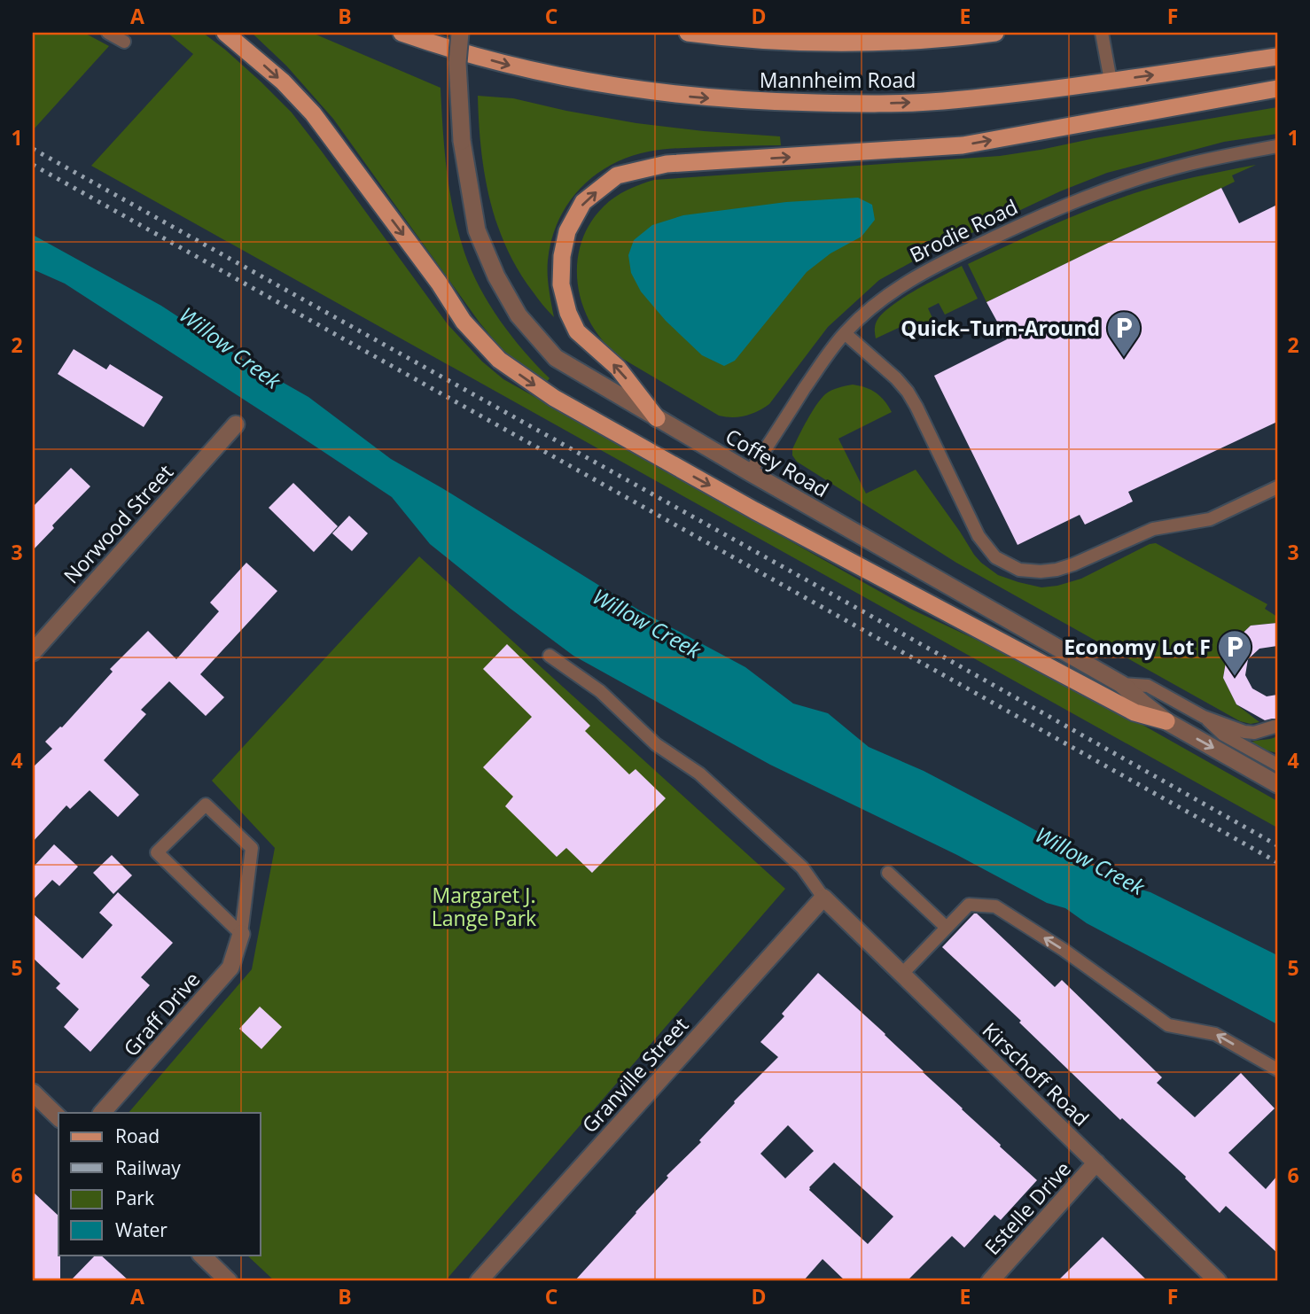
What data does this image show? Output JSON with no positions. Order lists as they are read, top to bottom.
{
  "streets": {
    "main road": ["Mannheim Road"],
    "street": [
      "Coffey Road",
      "Norwood Street",
      "Graff Drive",
      "Kirschoff Road",
      "Granville Street",
      "Estelle Drive"
    ],
    "lane": ["Brodie Road"]
  },
  "crossings": [
    ["Brodie Road", "Coffey Road"],
    ["Kirschoff Road", "Granville Street"],
    ["Kirschoff Road", "Estelle Drive"]
  ],
  "water": ["Willow Creek"],
  "parks": ["Margaret J. Lange Park"],
  "places": {
    "parking": ["Quick–Turn-Around", "Economy Lot F"]
  },
  "legend": [
    "Road",
    "Railway",
    "Park",
    "Water"
  ],
  "grid": {
    "columns": [
      "A",
      "B",
      "C",
      "D",
      "E",
      "F"
    ],
    "rows": [
      "1",
      "2",
      "3",
      "4",
      "5",
      "6"
    ]
  }
}
